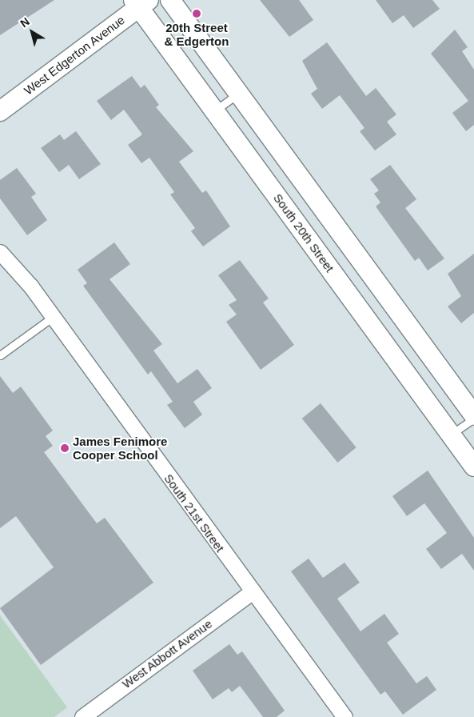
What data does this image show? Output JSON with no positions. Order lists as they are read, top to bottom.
{
  "streets": {
    "street": [
      "West Edgerton Avenue",
      "South 20th Street",
      "South 21st Street",
      "West Abbott Avenue"
    ]
  },
  "crossings": [
    ["West Edgerton Avenue", "South 20th Street"],
    ["South 21st Street", "West Abbott Avenue"]
  ],
  "places": ["20th Street & Edgerton", "James Fenimore Cooper School"],
  "north": "top left"
}
